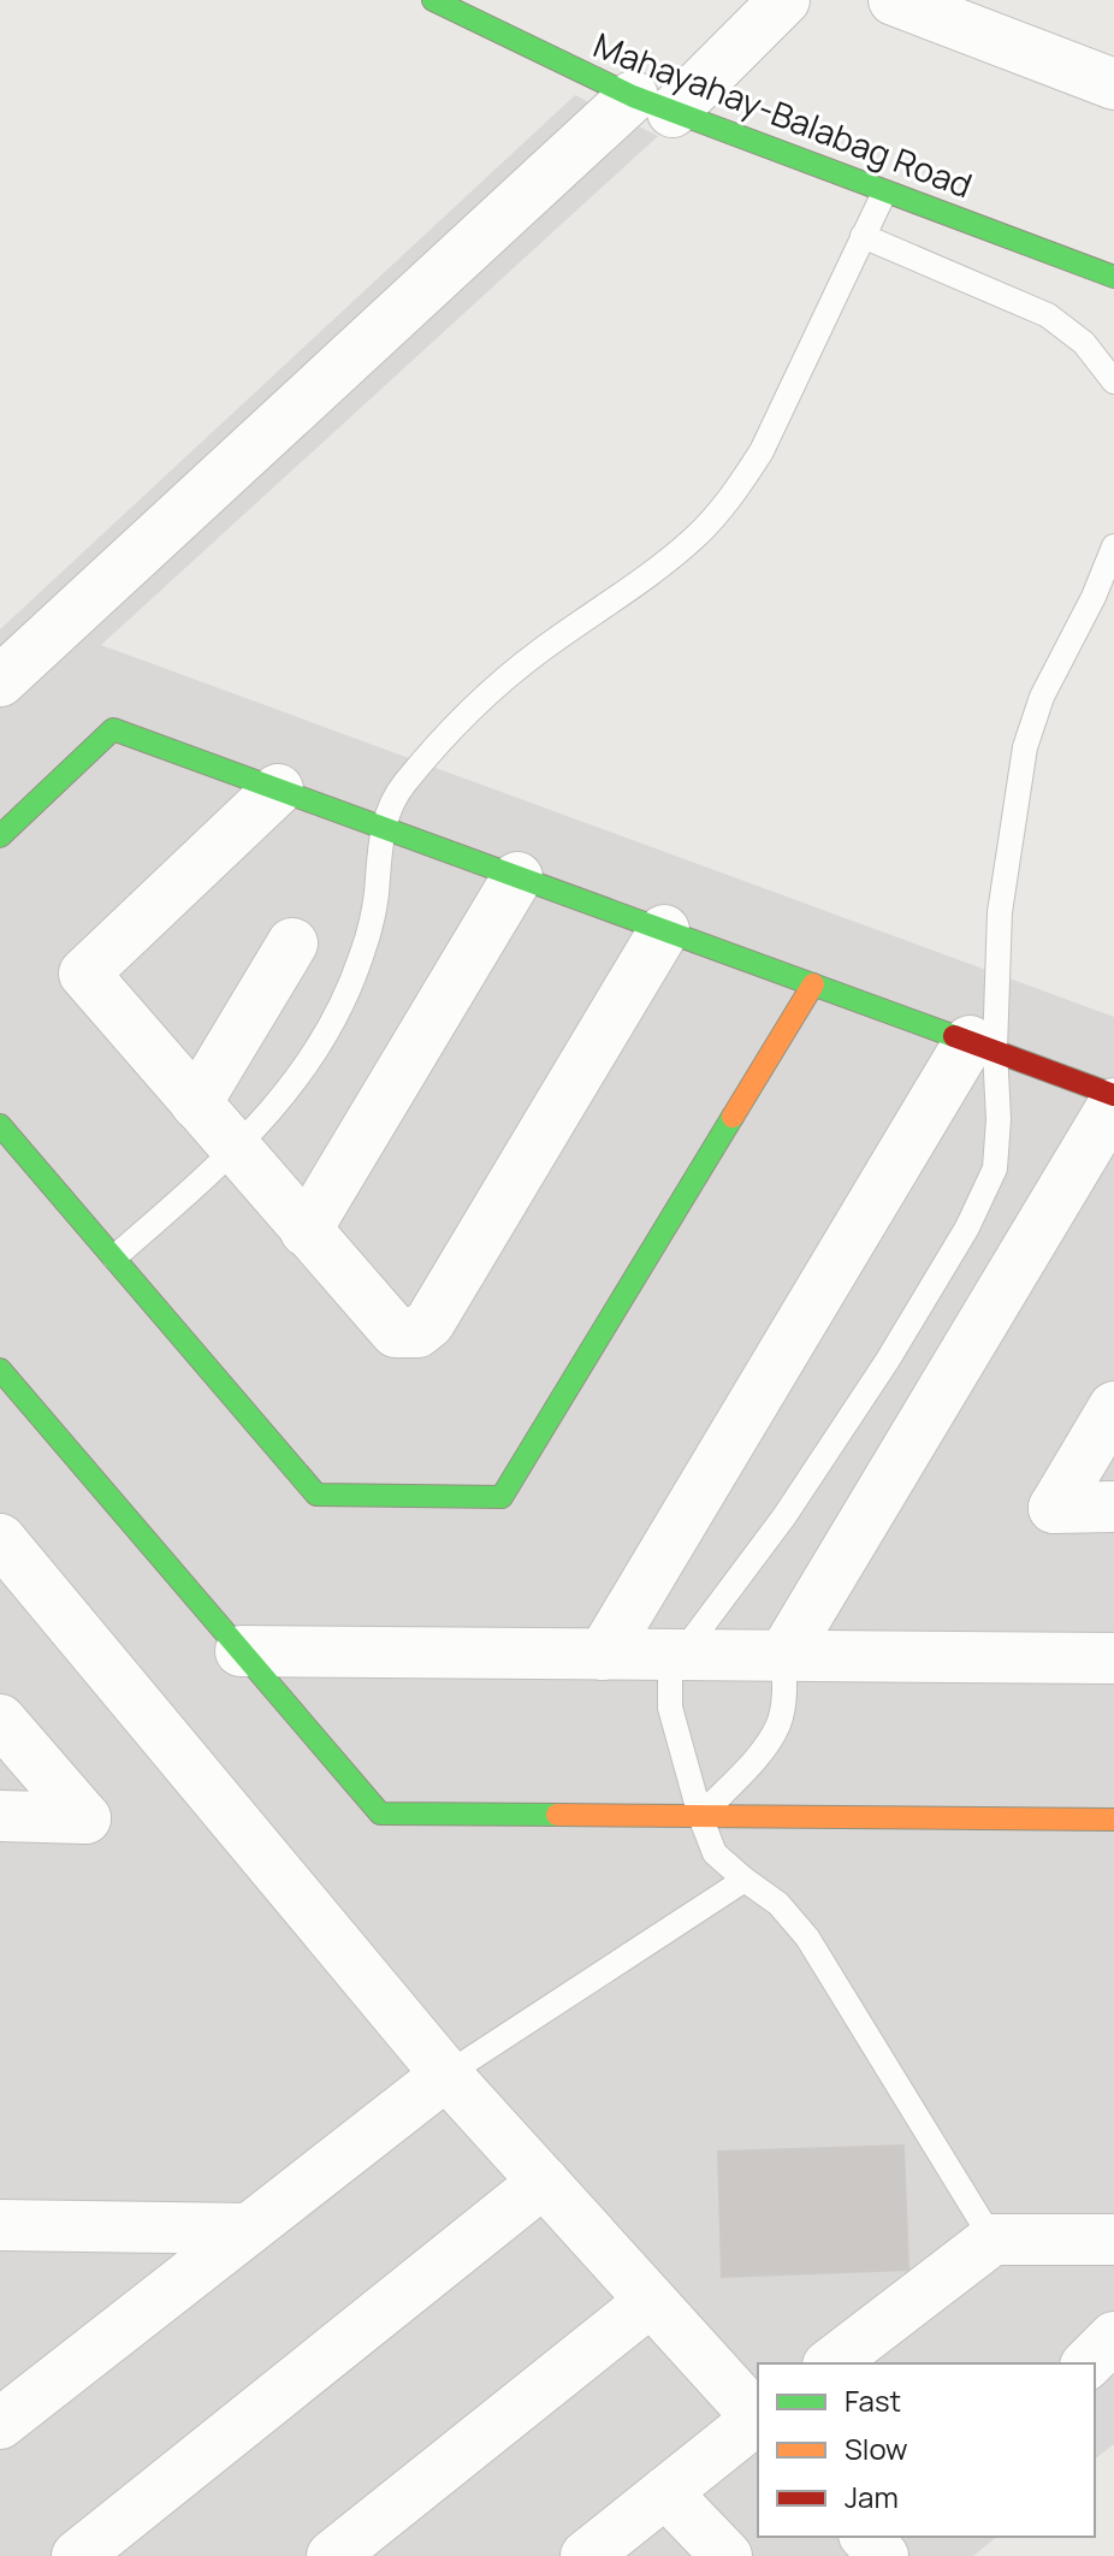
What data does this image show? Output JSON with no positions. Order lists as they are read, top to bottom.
{
  "streets": {
    "street": ["Mahayahay-Balabag Road"]
  },
  "legend": ["Fast", "Slow", "Jam"]
}
